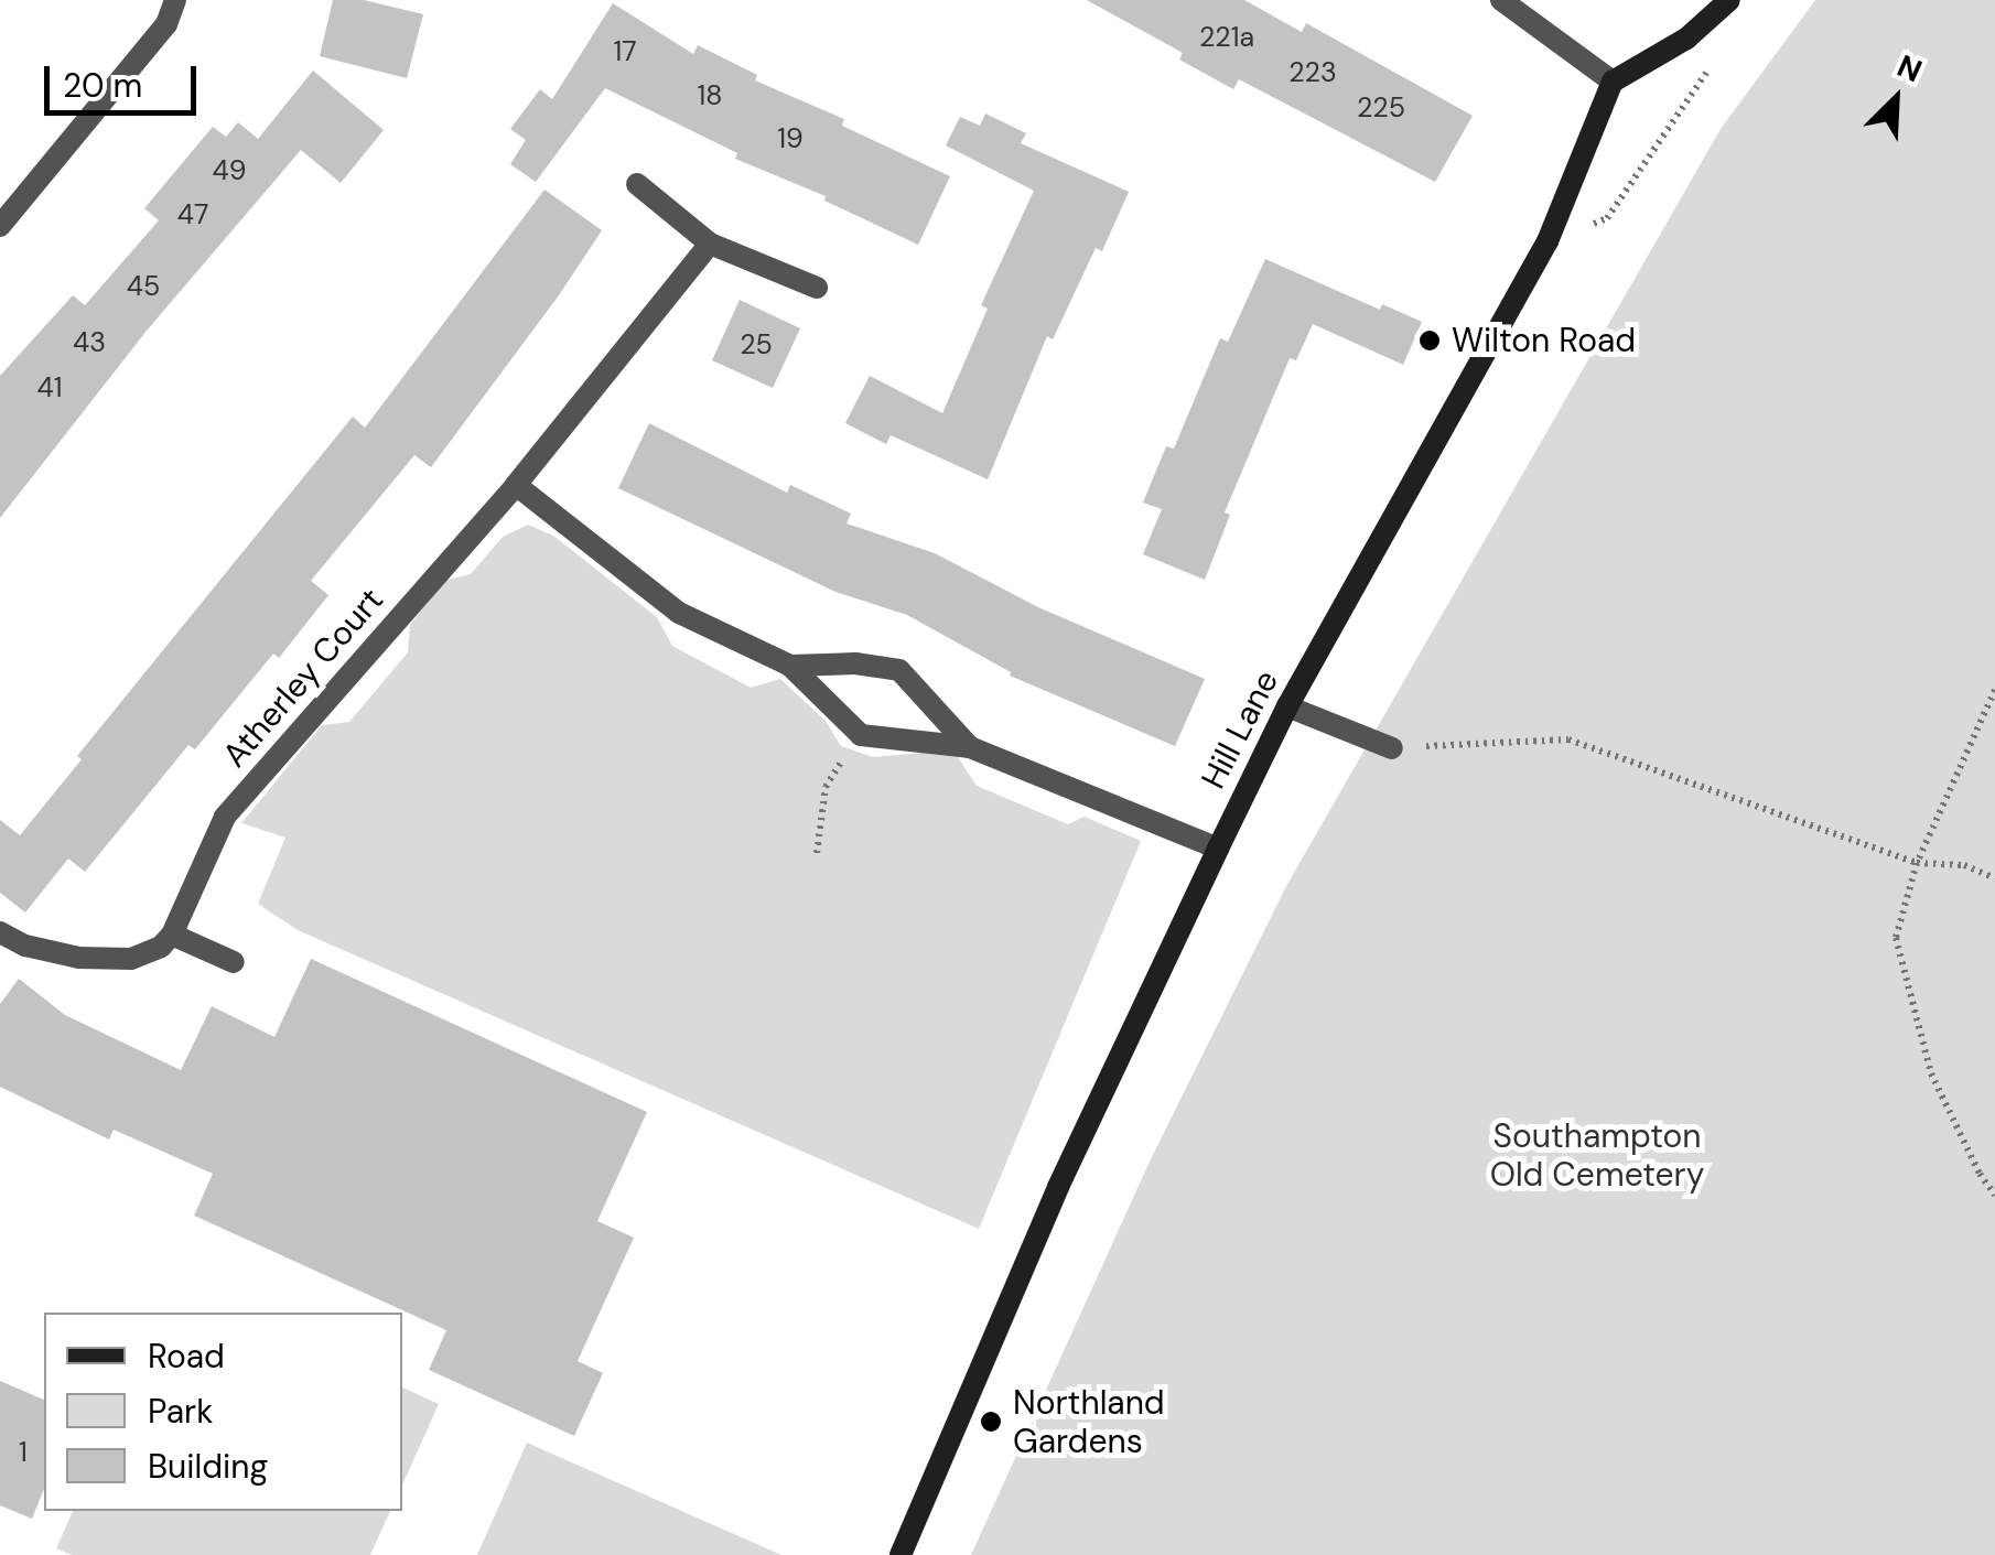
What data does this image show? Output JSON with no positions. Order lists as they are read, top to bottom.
{
  "streets": {
    "street": ["Atherley Court", "Hill Lane"]
  },
  "parks": ["Southampton Old Cemetery"],
  "places": ["Wilton Road", "Northland Gardens"],
  "house_numbers": [
    "221a",
    "17",
    "223",
    "18",
    "225",
    "19",
    "49",
    "47",
    "45",
    "43",
    "25",
    "41",
    "1"
  ],
  "legend": ["Road", "Park", "Building"],
  "scale_bar": "20 m",
  "north": "top right"
}
